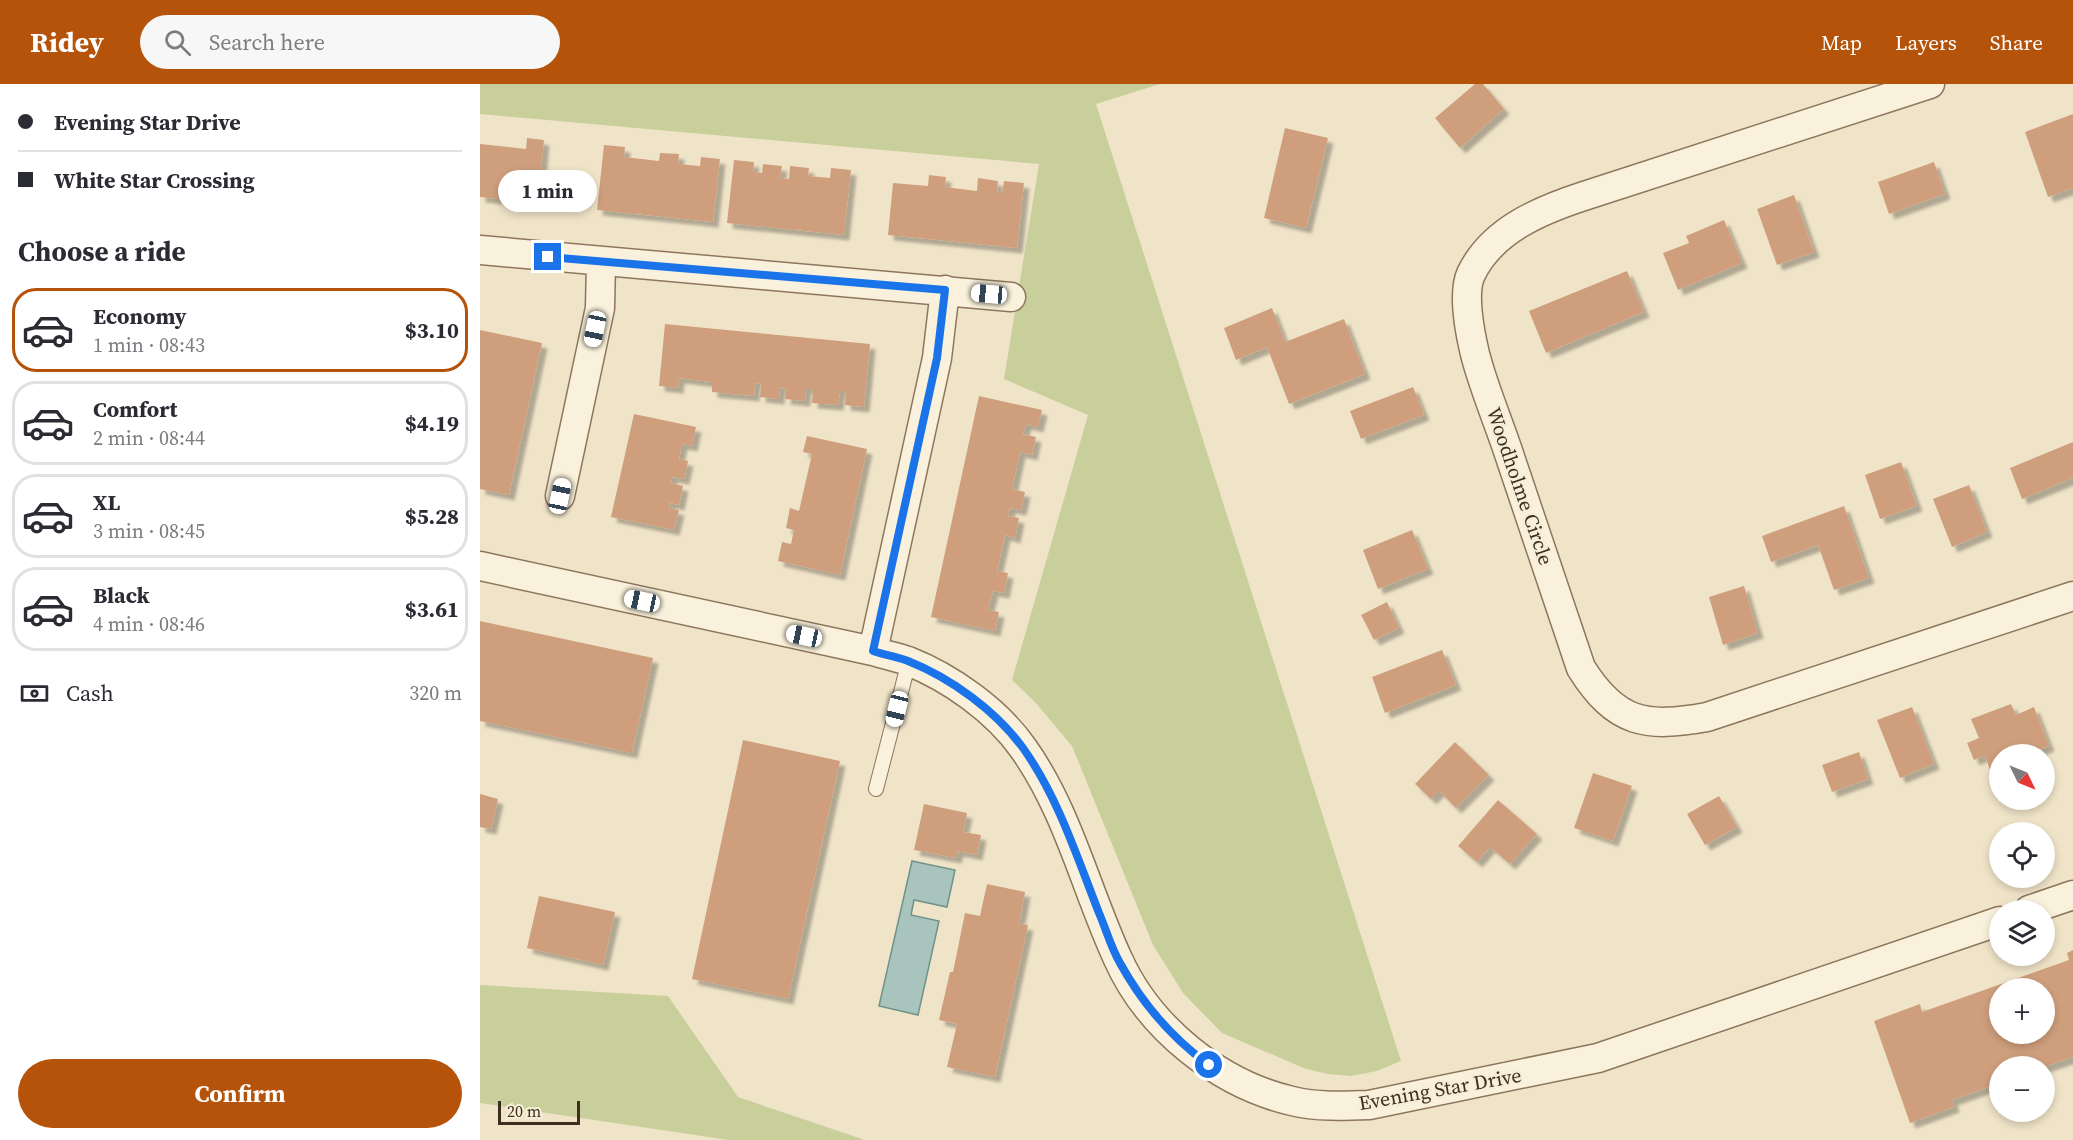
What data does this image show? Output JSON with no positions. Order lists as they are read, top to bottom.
{
  "streets": {
    "street": ["Woodholme Circle", "Evening Star Drive"]
  },
  "scale_bar": "20 m",
  "north": "bottom right",
  "page": {
    "header": "Ridey",
    "search": "Search here",
    "nav": ["Map", "Layers", "Share"],
    "banner": ["Evening Star Drive", "White Star Crossing"],
    "bubble": "1 min",
    "heading": "Choose a ride",
    "list": [
      {
        "name": "Economy",
        "note": "1 min · 08:43",
        "value": "$3.10"
      },
      {
        "name": "Comfort",
        "note": "2 min · 08:44",
        "value": "$4.19"
      },
      {
        "name": "XL",
        "note": "3 min · 08:45",
        "value": "$5.28"
      },
      {
        "name": "Black",
        "note": "4 min · 08:46",
        "value": "$3.61"
      }
    ],
    "pay": ["Cash", "320 m"],
    "map_buttons": ["+", "−"],
    "buttons": "Confirm",
    "scale": "20 m"
  }
}
